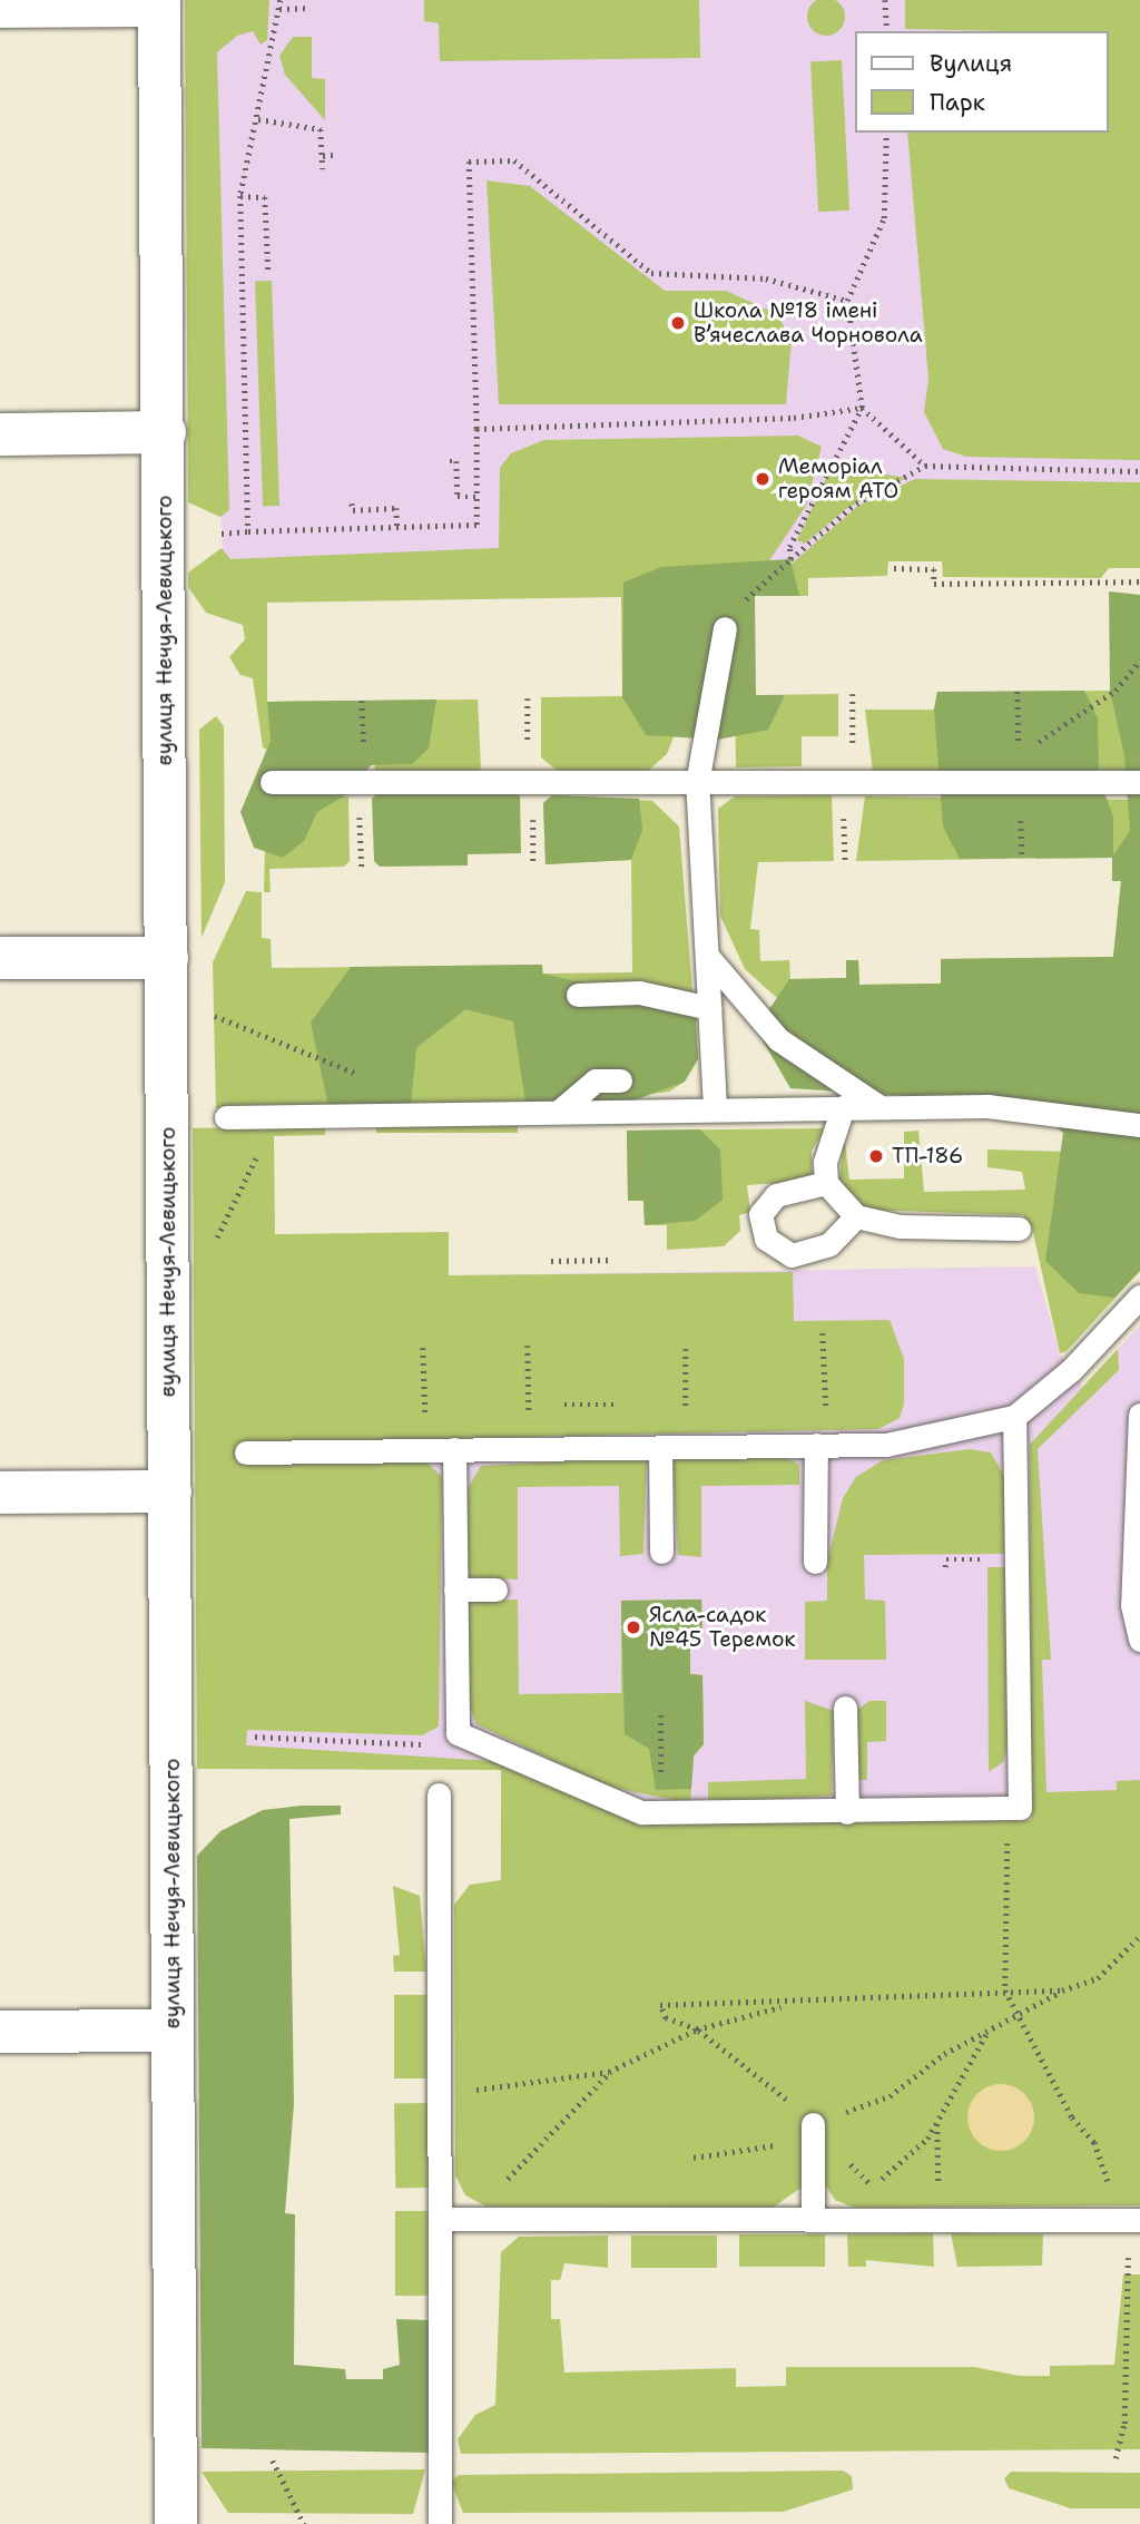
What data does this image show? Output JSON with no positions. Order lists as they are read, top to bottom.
{
  "streets": {
    "street": ["вулиця Нечуя-Левицького"]
  },
  "places": [
    "Школа №18 імені В’ячеслава Чорновола",
    "Меморіал героям АТО",
    "ТП-186",
    "Ясла-садок №45 Теремок"
  ],
  "legend": ["Вулиця", "Парк"]
}
